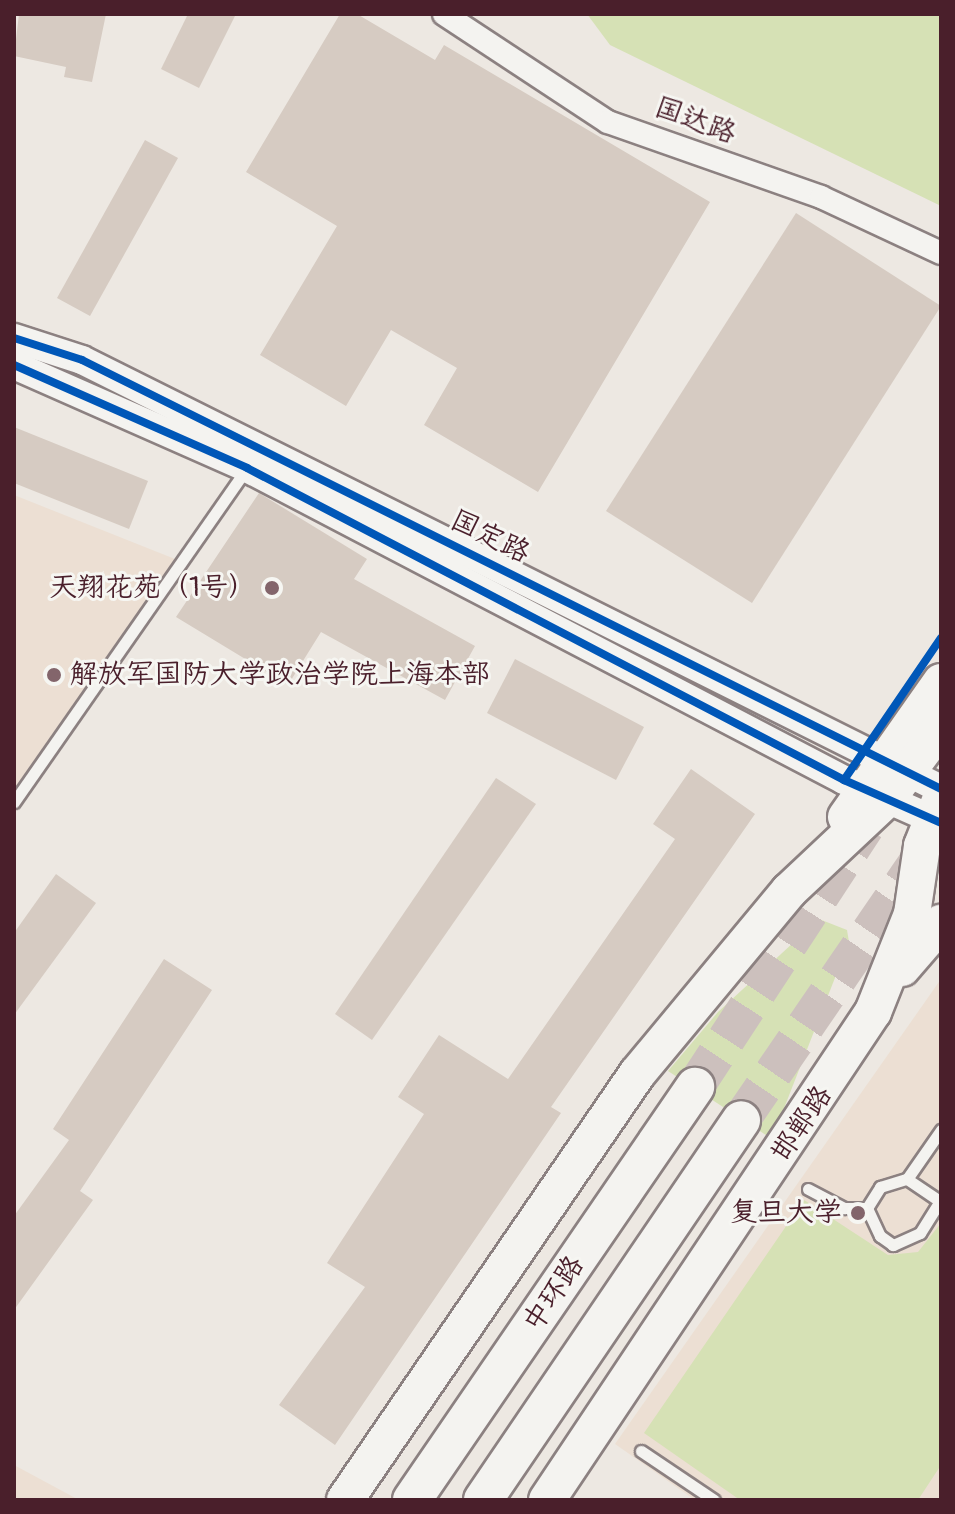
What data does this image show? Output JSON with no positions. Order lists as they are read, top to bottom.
{
  "streets": {
    "highway": ["中环路"],
    "main road": ["邯郸路"],
    "street": ["国达路", "国定路"]
  },
  "crossings": [
    ["国定路", "邯郸路"]
  ],
  "places": ["天翔花苑（1号）", "解放军国防大学政治学院上海本部", "复旦大学"]
}
